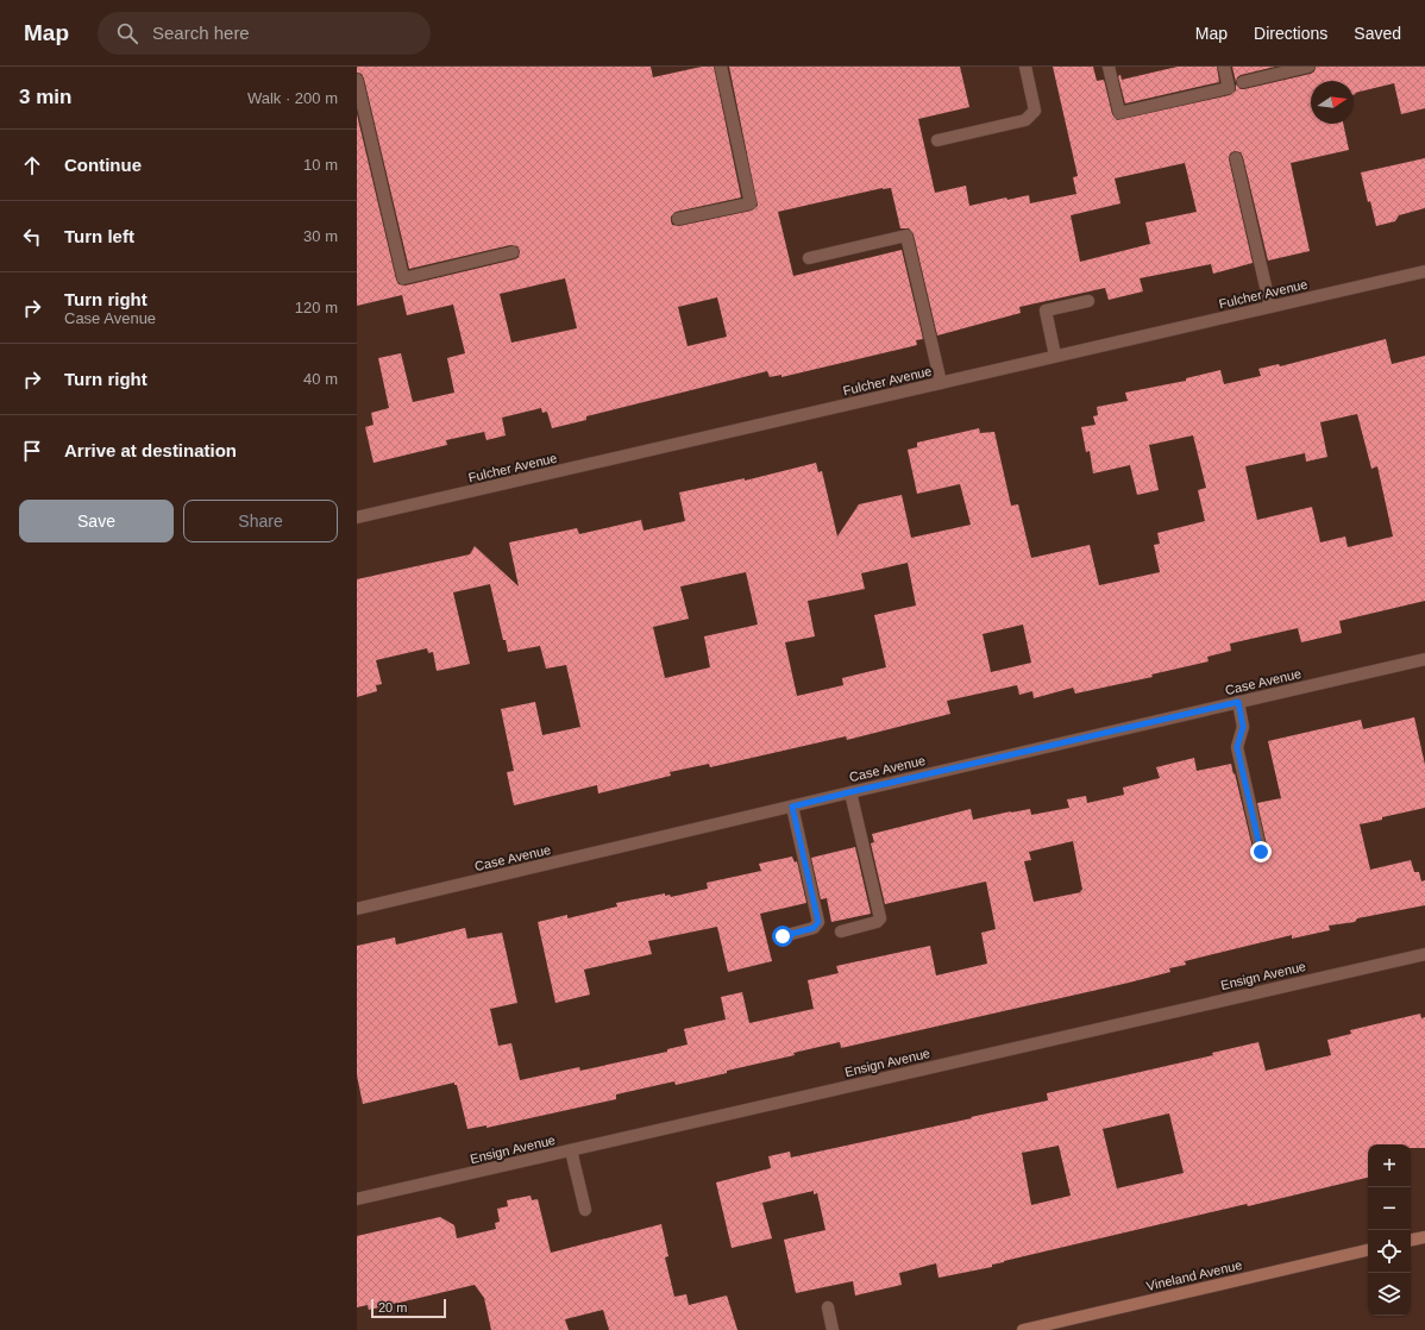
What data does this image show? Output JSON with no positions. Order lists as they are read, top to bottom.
{
  "streets": {
    "main road": ["Vineland Avenue"],
    "street": ["Fulcher Avenue", "Case Avenue", "Ensign Avenue"]
  },
  "scale_bar": "20 m",
  "north": "right",
  "page": {
    "header": "Map",
    "search": "Search here",
    "nav": ["Map", "Directions", "Saved"],
    "heading": ["3 min", "Walk · 200 m"],
    "list": [
      ["Continue", "10 m"],
      ["Turn left", "30 m"],
      ["Turn right", "Case Avenue", "120 m"],
      ["Turn right", "40 m"],
      "Arrive at destination"
    ],
    "buttons": ["Save", "Share"],
    "map_buttons": ["+", "−"],
    "scale": "20 m"
  }
}
